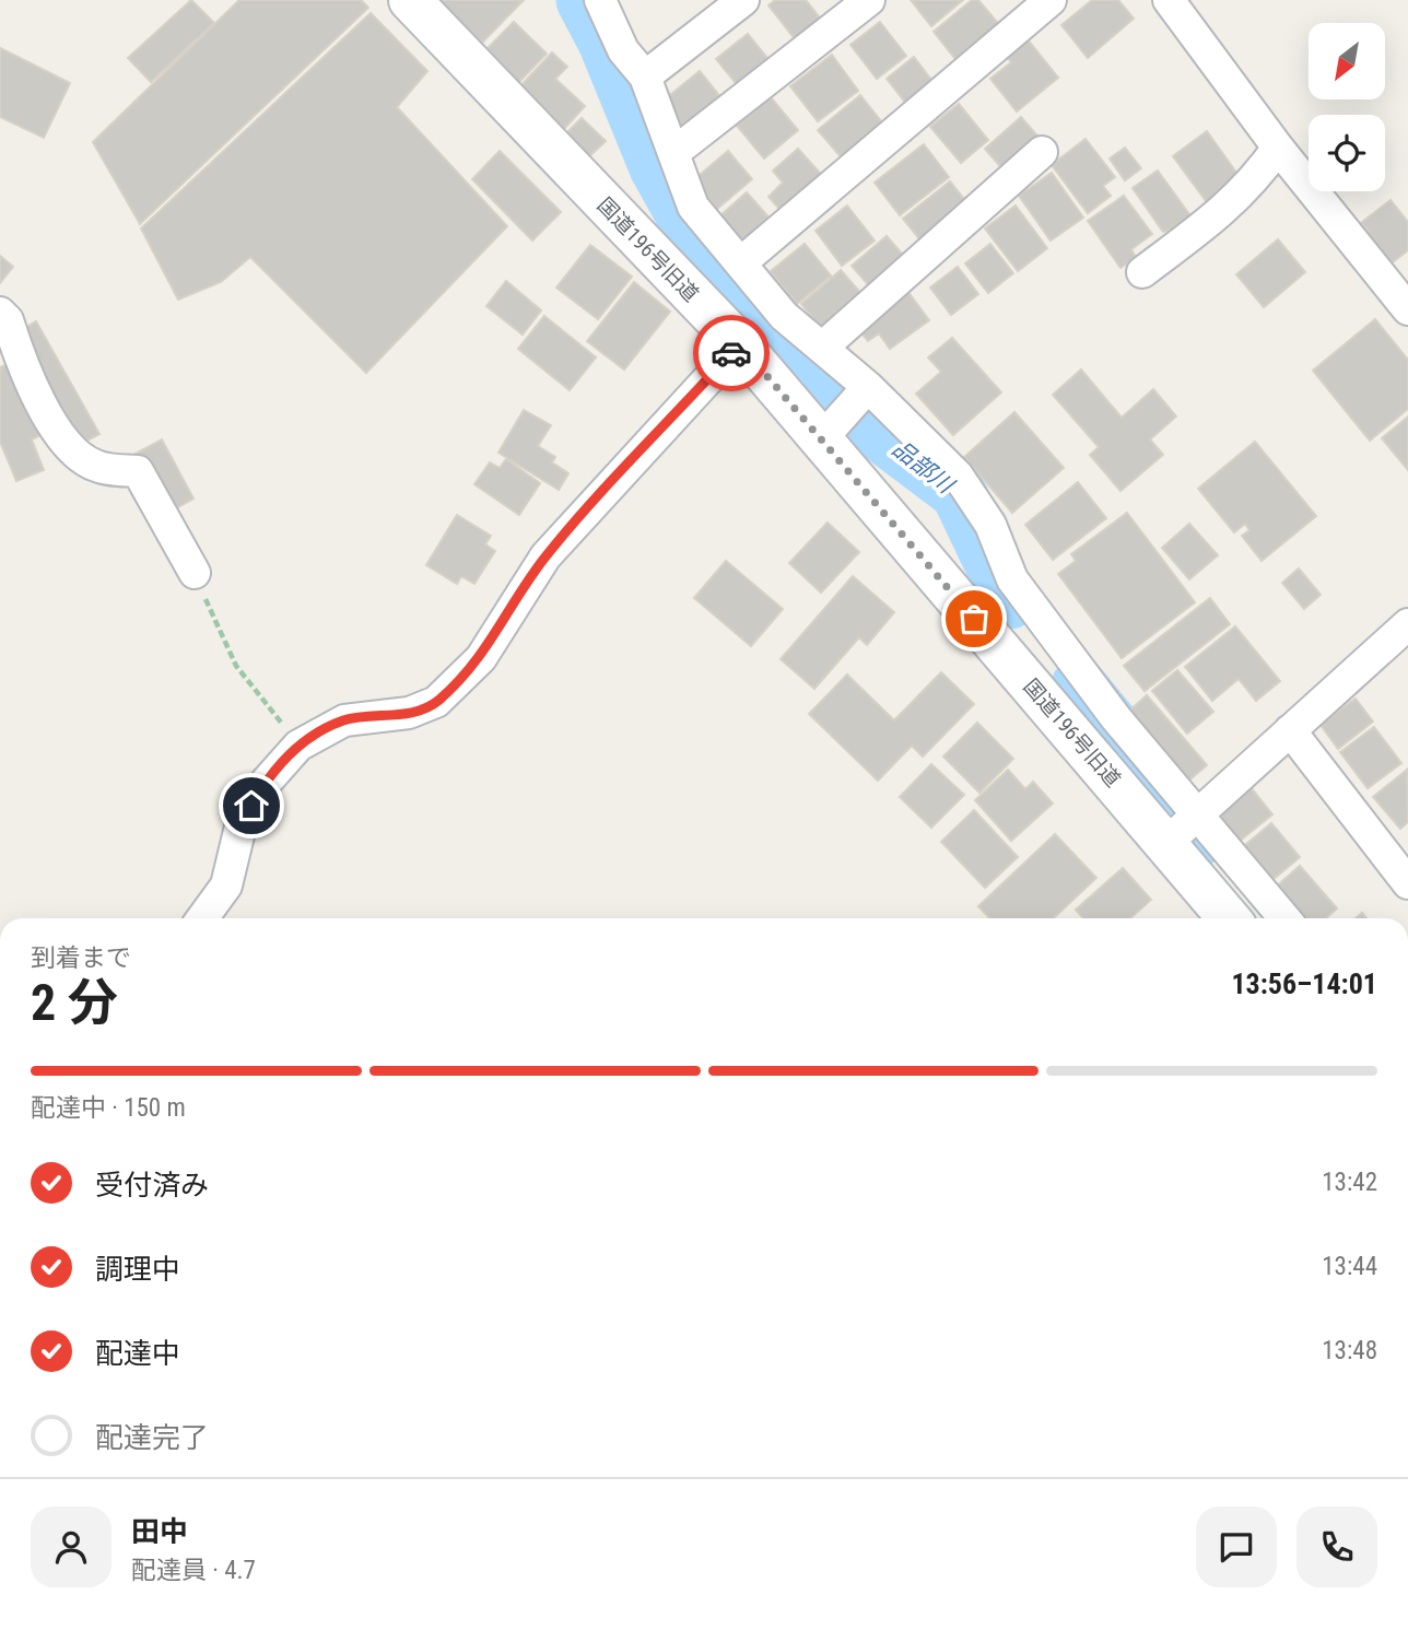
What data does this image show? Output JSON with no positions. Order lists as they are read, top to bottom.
{
  "streets": {
    "street": ["国道196号旧道"]
  },
  "water": ["品部川"],
  "north": "bottom left",
  "page": {
    "heading": ["2 分", "到着まで", "13:56–14:01"],
    "panel": ["田中", "配達員 · 4.7"],
    "bar": "配達中 · 150 m",
    "list": [
      ["受付済み", "13:42"],
      ["調理中", "13:44"],
      ["配達中", "13:48"],
      "配達完了"
    ]
  }
}
